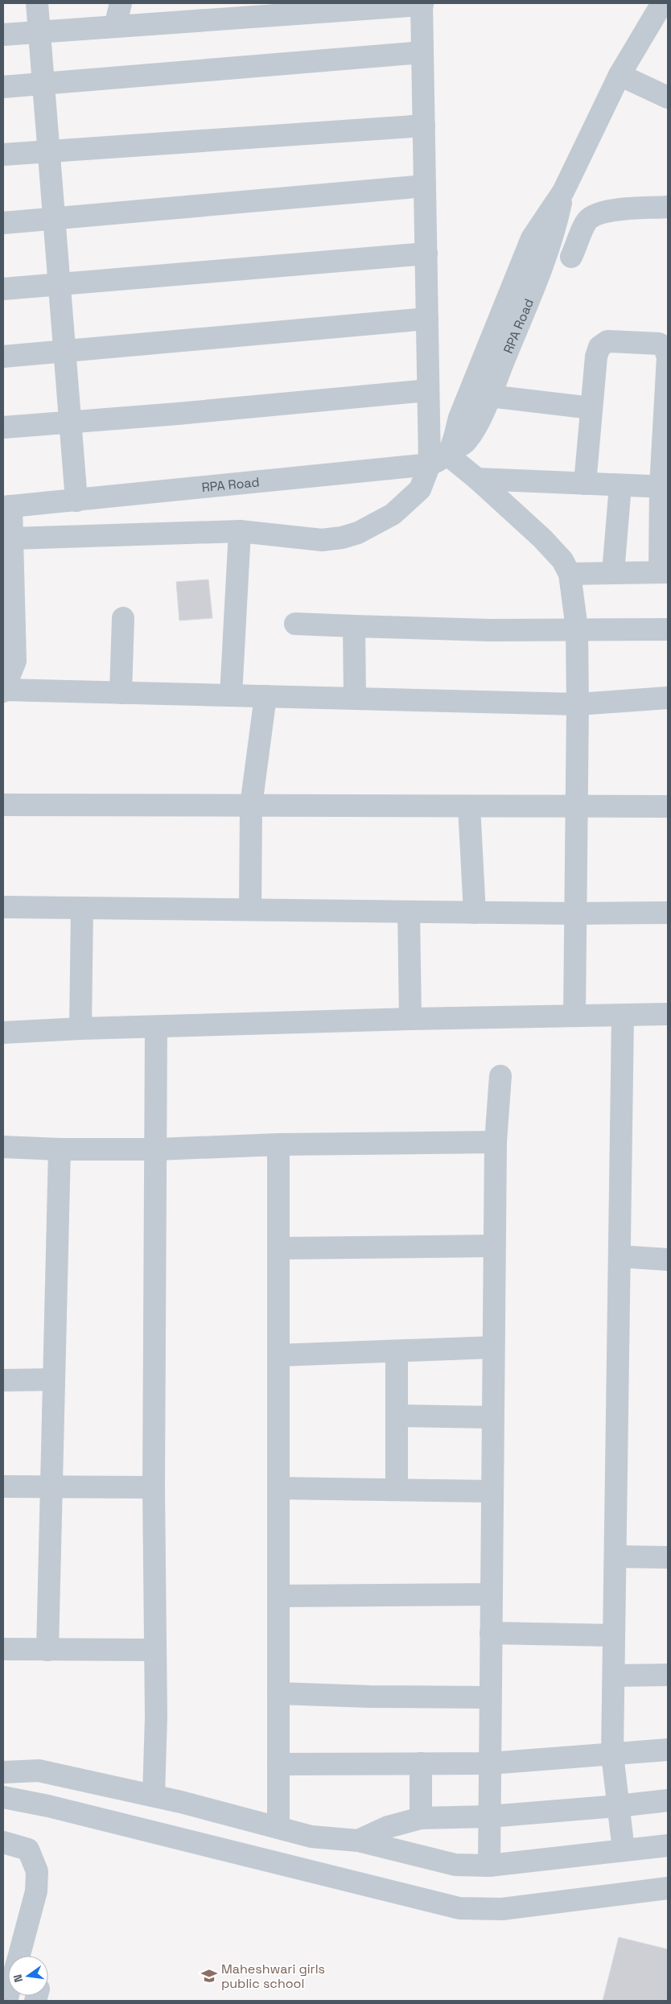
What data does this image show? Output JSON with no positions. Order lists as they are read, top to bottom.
{
  "streets": {
    "street": ["RPA Road"]
  },
  "places": {
    "school or university": ["Maheshwari girls public school"]
  },
  "north": "left"
}
